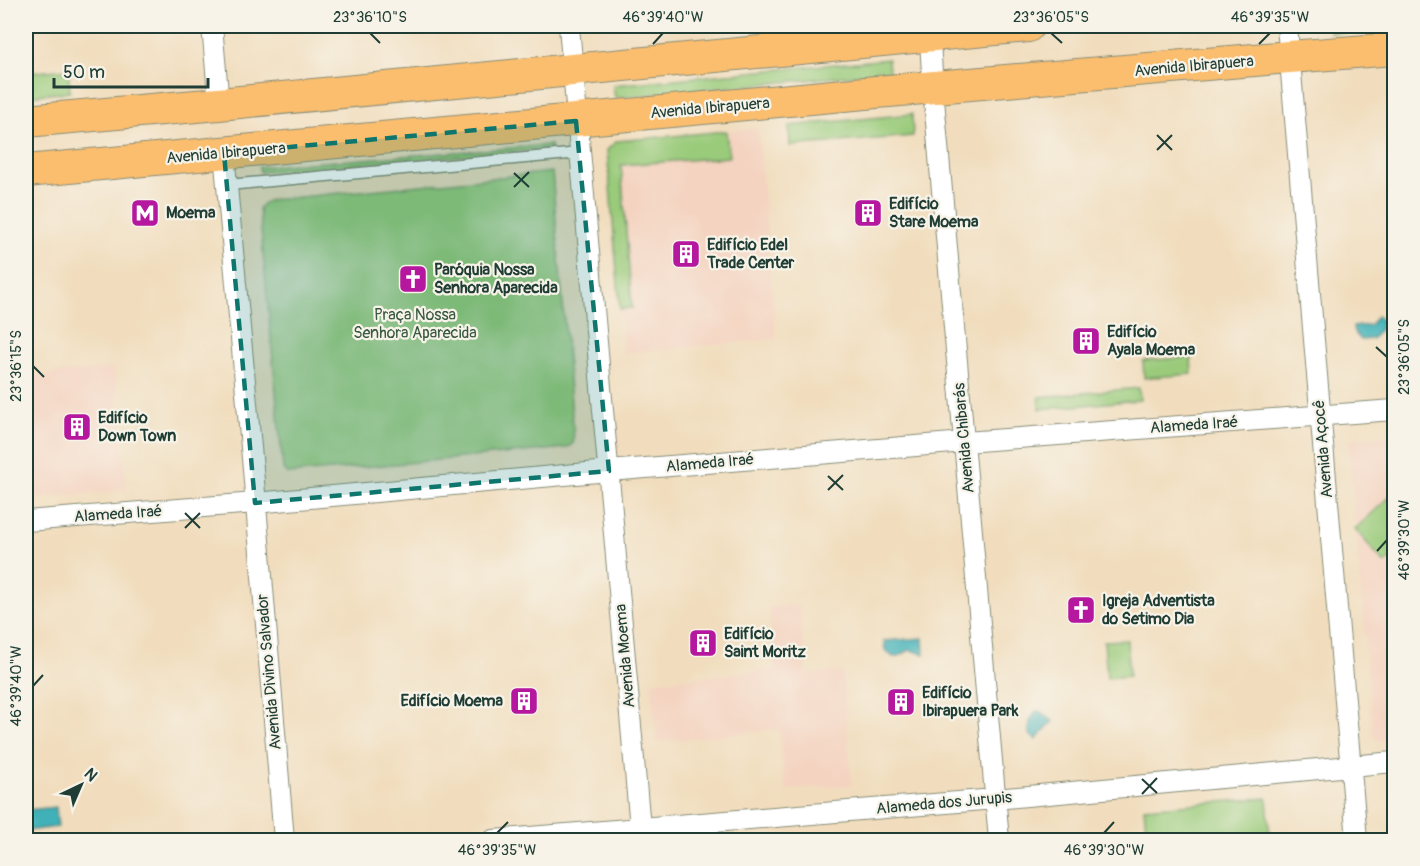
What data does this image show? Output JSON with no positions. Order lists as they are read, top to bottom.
{
  "streets": {
    "main road": ["Avenida Ibirapuera"],
    "street": [
      "Alameda Iraé",
      "Avenida Chibarás",
      "Avenida Açocê",
      "Avenida Moema",
      "Avenida Divino Salvador",
      "Alameda dos Jurupis"
    ]
  },
  "crossings": [
    ["Avenida Ibirapuera", "Avenida Chibarás"],
    ["Avenida Ibirapuera", "Avenida Açocê"],
    ["Alameda Iraé", "Avenida Chibarás"],
    ["Alameda Iraé", "Avenida Açocê"],
    ["Alameda Iraé", "Avenida Moema"],
    ["Alameda Iraé", "Avenida Divino Salvador"],
    ["Avenida Chibarás", "Alameda dos Jurupis"],
    ["Avenida Açocê", "Alameda dos Jurupis"],
    ["Avenida Moema", "Alameda dos Jurupis"]
  ],
  "parks": ["Praça Nossa Senhora Aparecida"],
  "places": {
    "metro station": ["Moema"],
    "building": [
      "Edifício Stare Moema",
      "Edifício Edel Trade Center",
      "Edifício Ayala Moema",
      "Edifício Down Town",
      "Edifício Saint Moritz",
      "Edifício Moema",
      "Edifício Ibirapuera Park"
    ],
    "church": ["Paróquia Nossa Senhora Aparecida", "Igreja Adventista do Setimo Dia"]
  },
  "scale_bar": "50 m",
  "north": "top right",
  "coordinates": [
    "23°36'10\"S",
    "46°39'40\"W",
    "23°36'05\"S",
    "46°39'35\"W",
    "23°36'15\"S",
    "46°39'30\"W"
  ]
}
